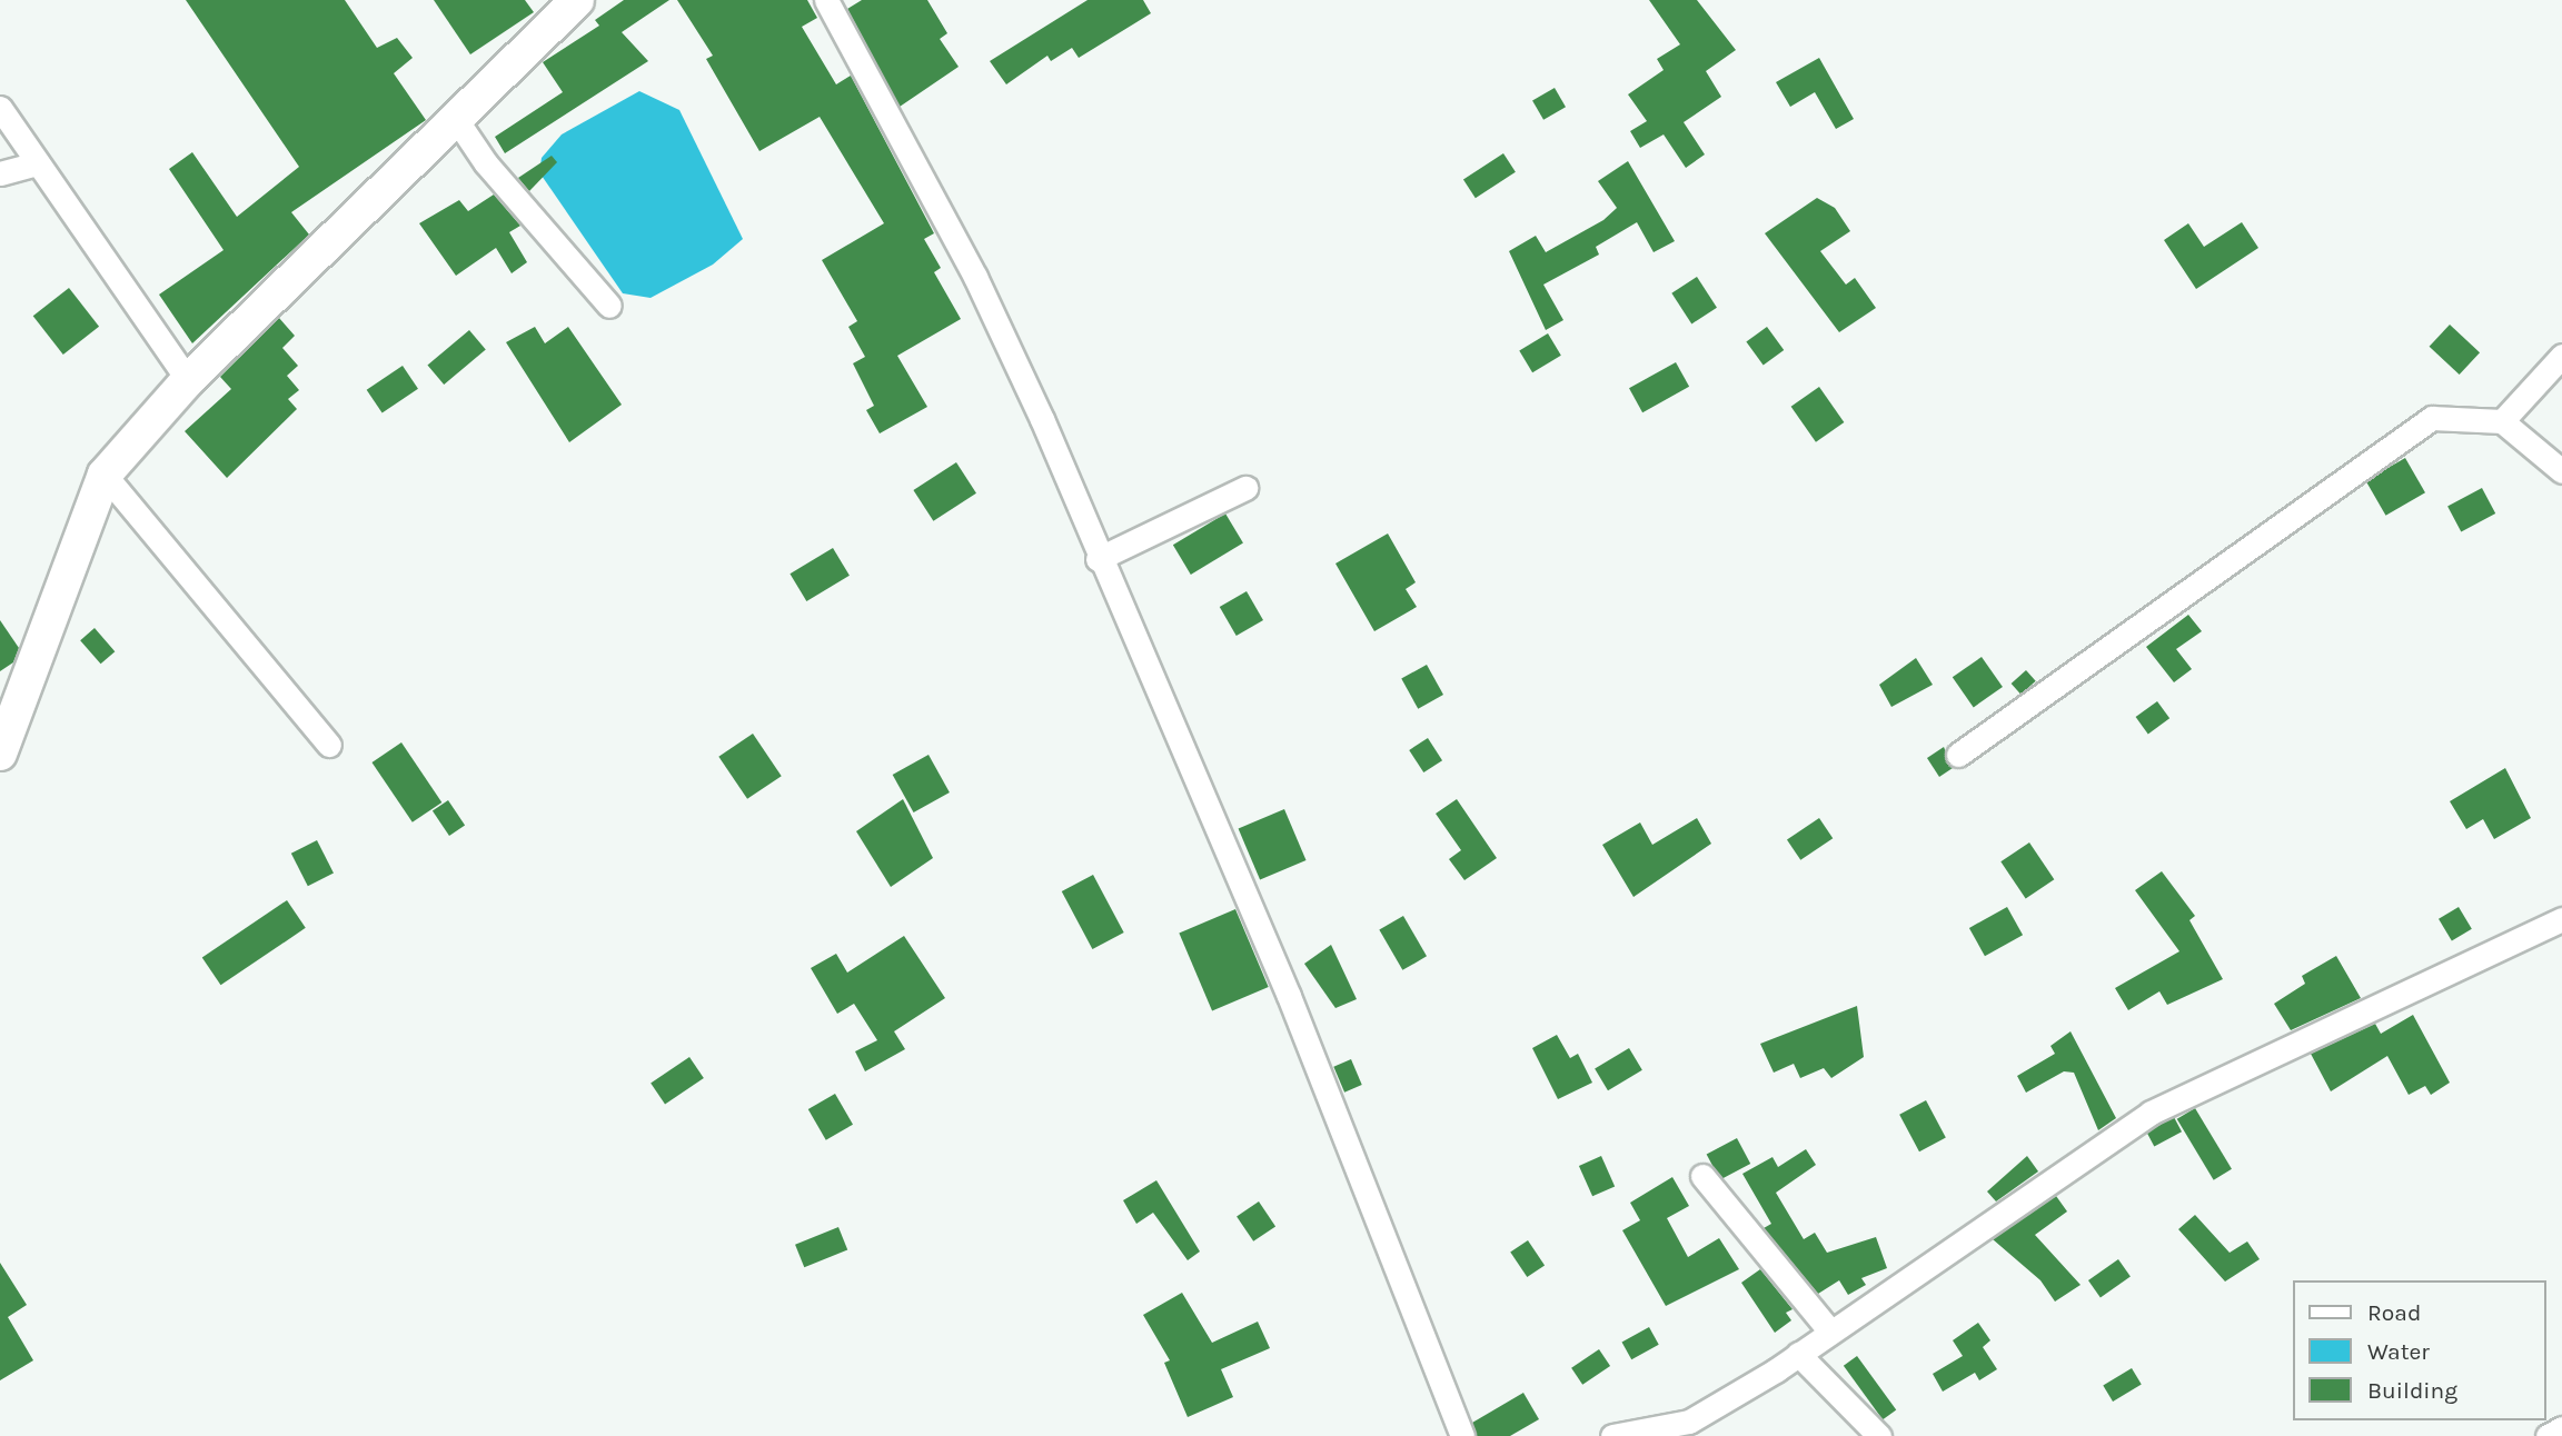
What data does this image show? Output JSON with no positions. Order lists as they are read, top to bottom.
{
  "legend": ["Road", "Water", "Building"]
}
